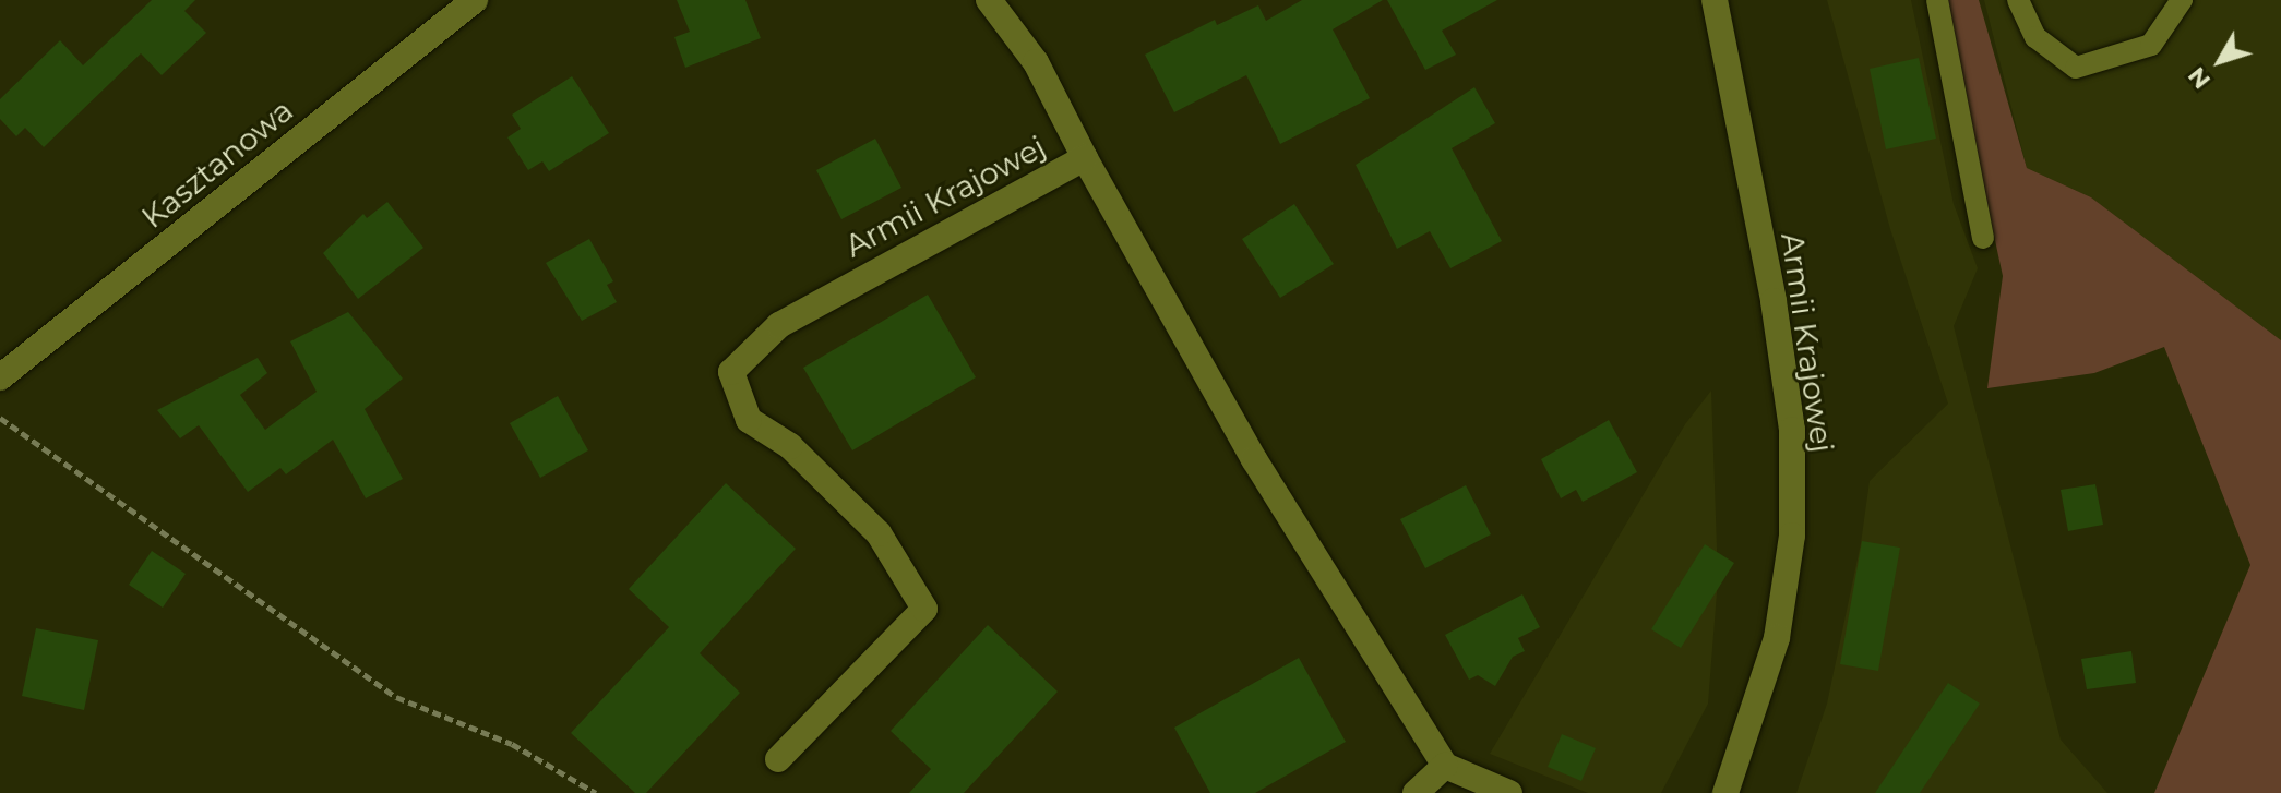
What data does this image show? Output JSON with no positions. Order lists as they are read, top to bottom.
{
  "streets": {
    "street": ["Kasztanowa", "Armii Krajowej"]
  },
  "north": "bottom left"
}
